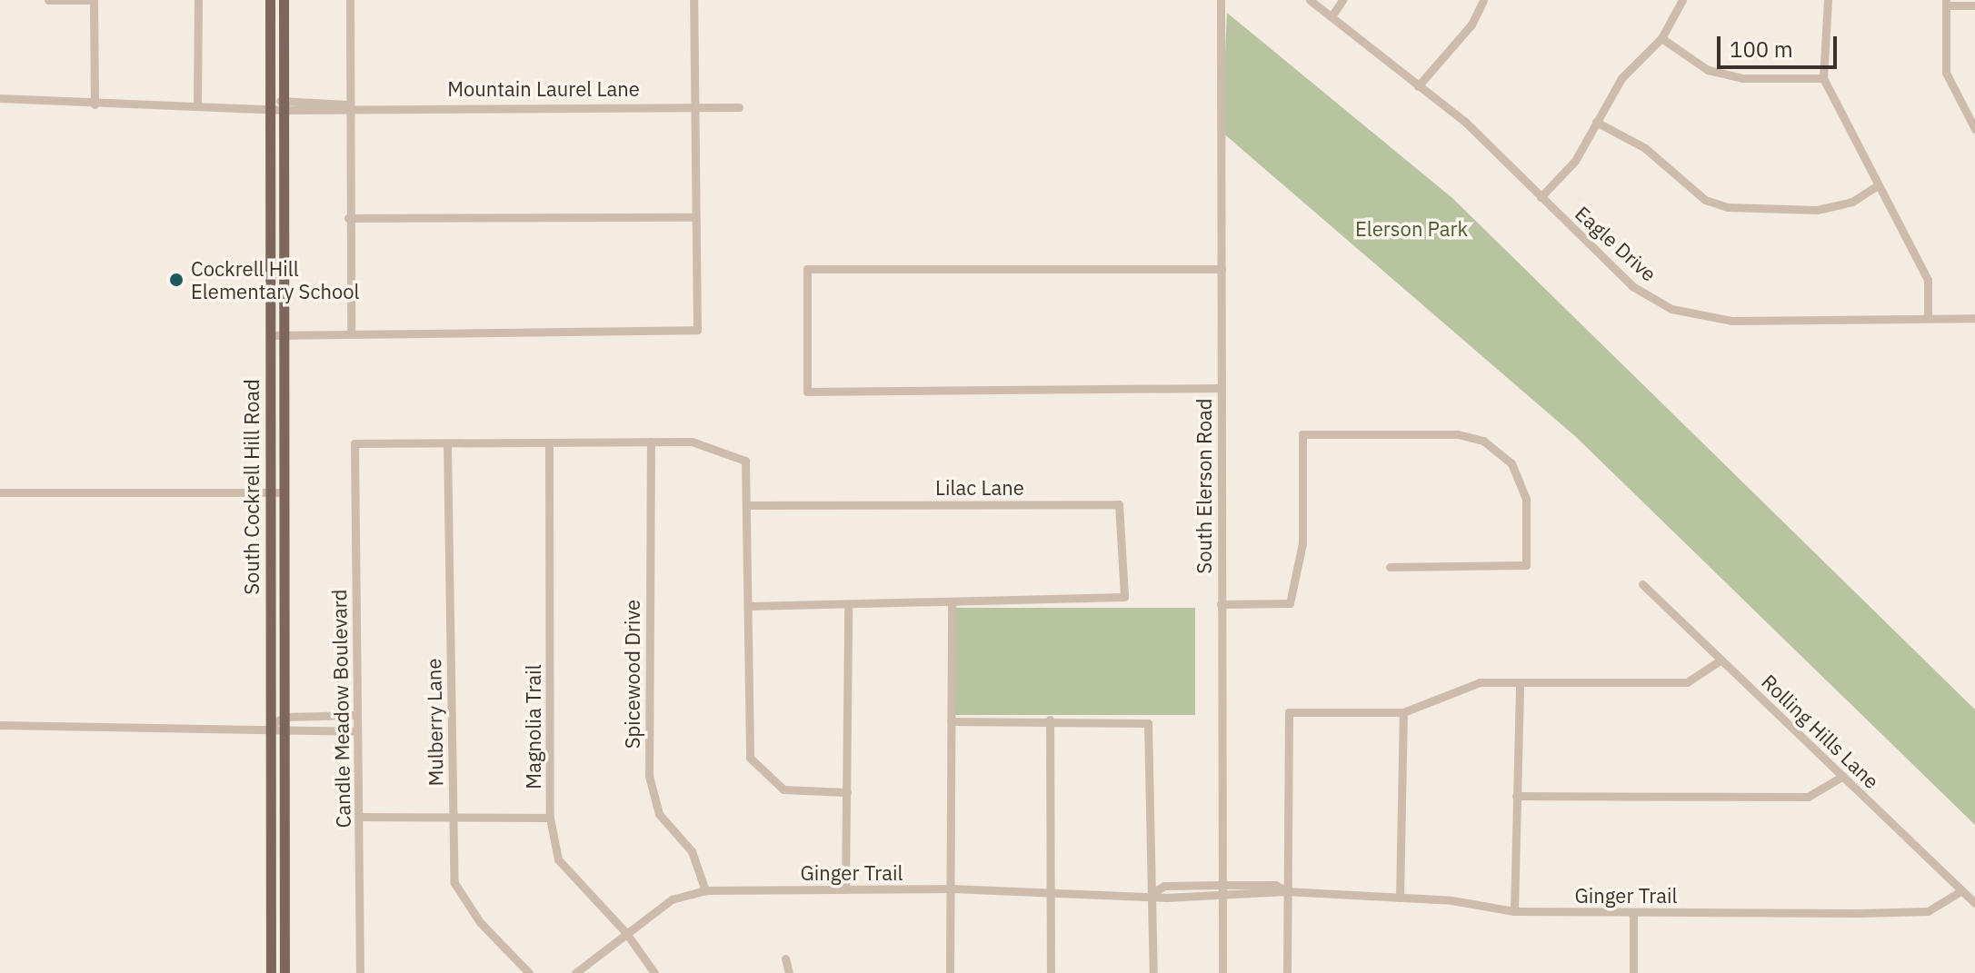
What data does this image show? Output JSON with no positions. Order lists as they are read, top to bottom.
{
  "streets": {
    "main road": ["South Cockrell Hill Road"],
    "street": [
      "Mountain Laurel Lane",
      "Eagle Drive",
      "South Elerson Road",
      "Lilac Lane",
      "Spicewood Drive",
      "Candle Meadow Boulevard",
      "Mulberry Lane",
      "Magnolia Trail",
      "Rolling Hills Lane",
      "Ginger Trail"
    ]
  },
  "crossings": [
    ["Mountain Laurel Lane", "South Cockrell Hill Road"],
    ["South Elerson Road", "Ginger Trail"],
    ["Spicewood Drive", "Ginger Trail"],
    ["Candle Meadow Boulevard", "Mulberry Lane"],
    ["Magnolia Trail", "Ginger Trail"],
    ["Rolling Hills Lane", "Ginger Trail"]
  ],
  "parks": ["Elerson Park"],
  "places": ["Cockrell Hill Elementary School"],
  "scale_bar": "100 m"
}
